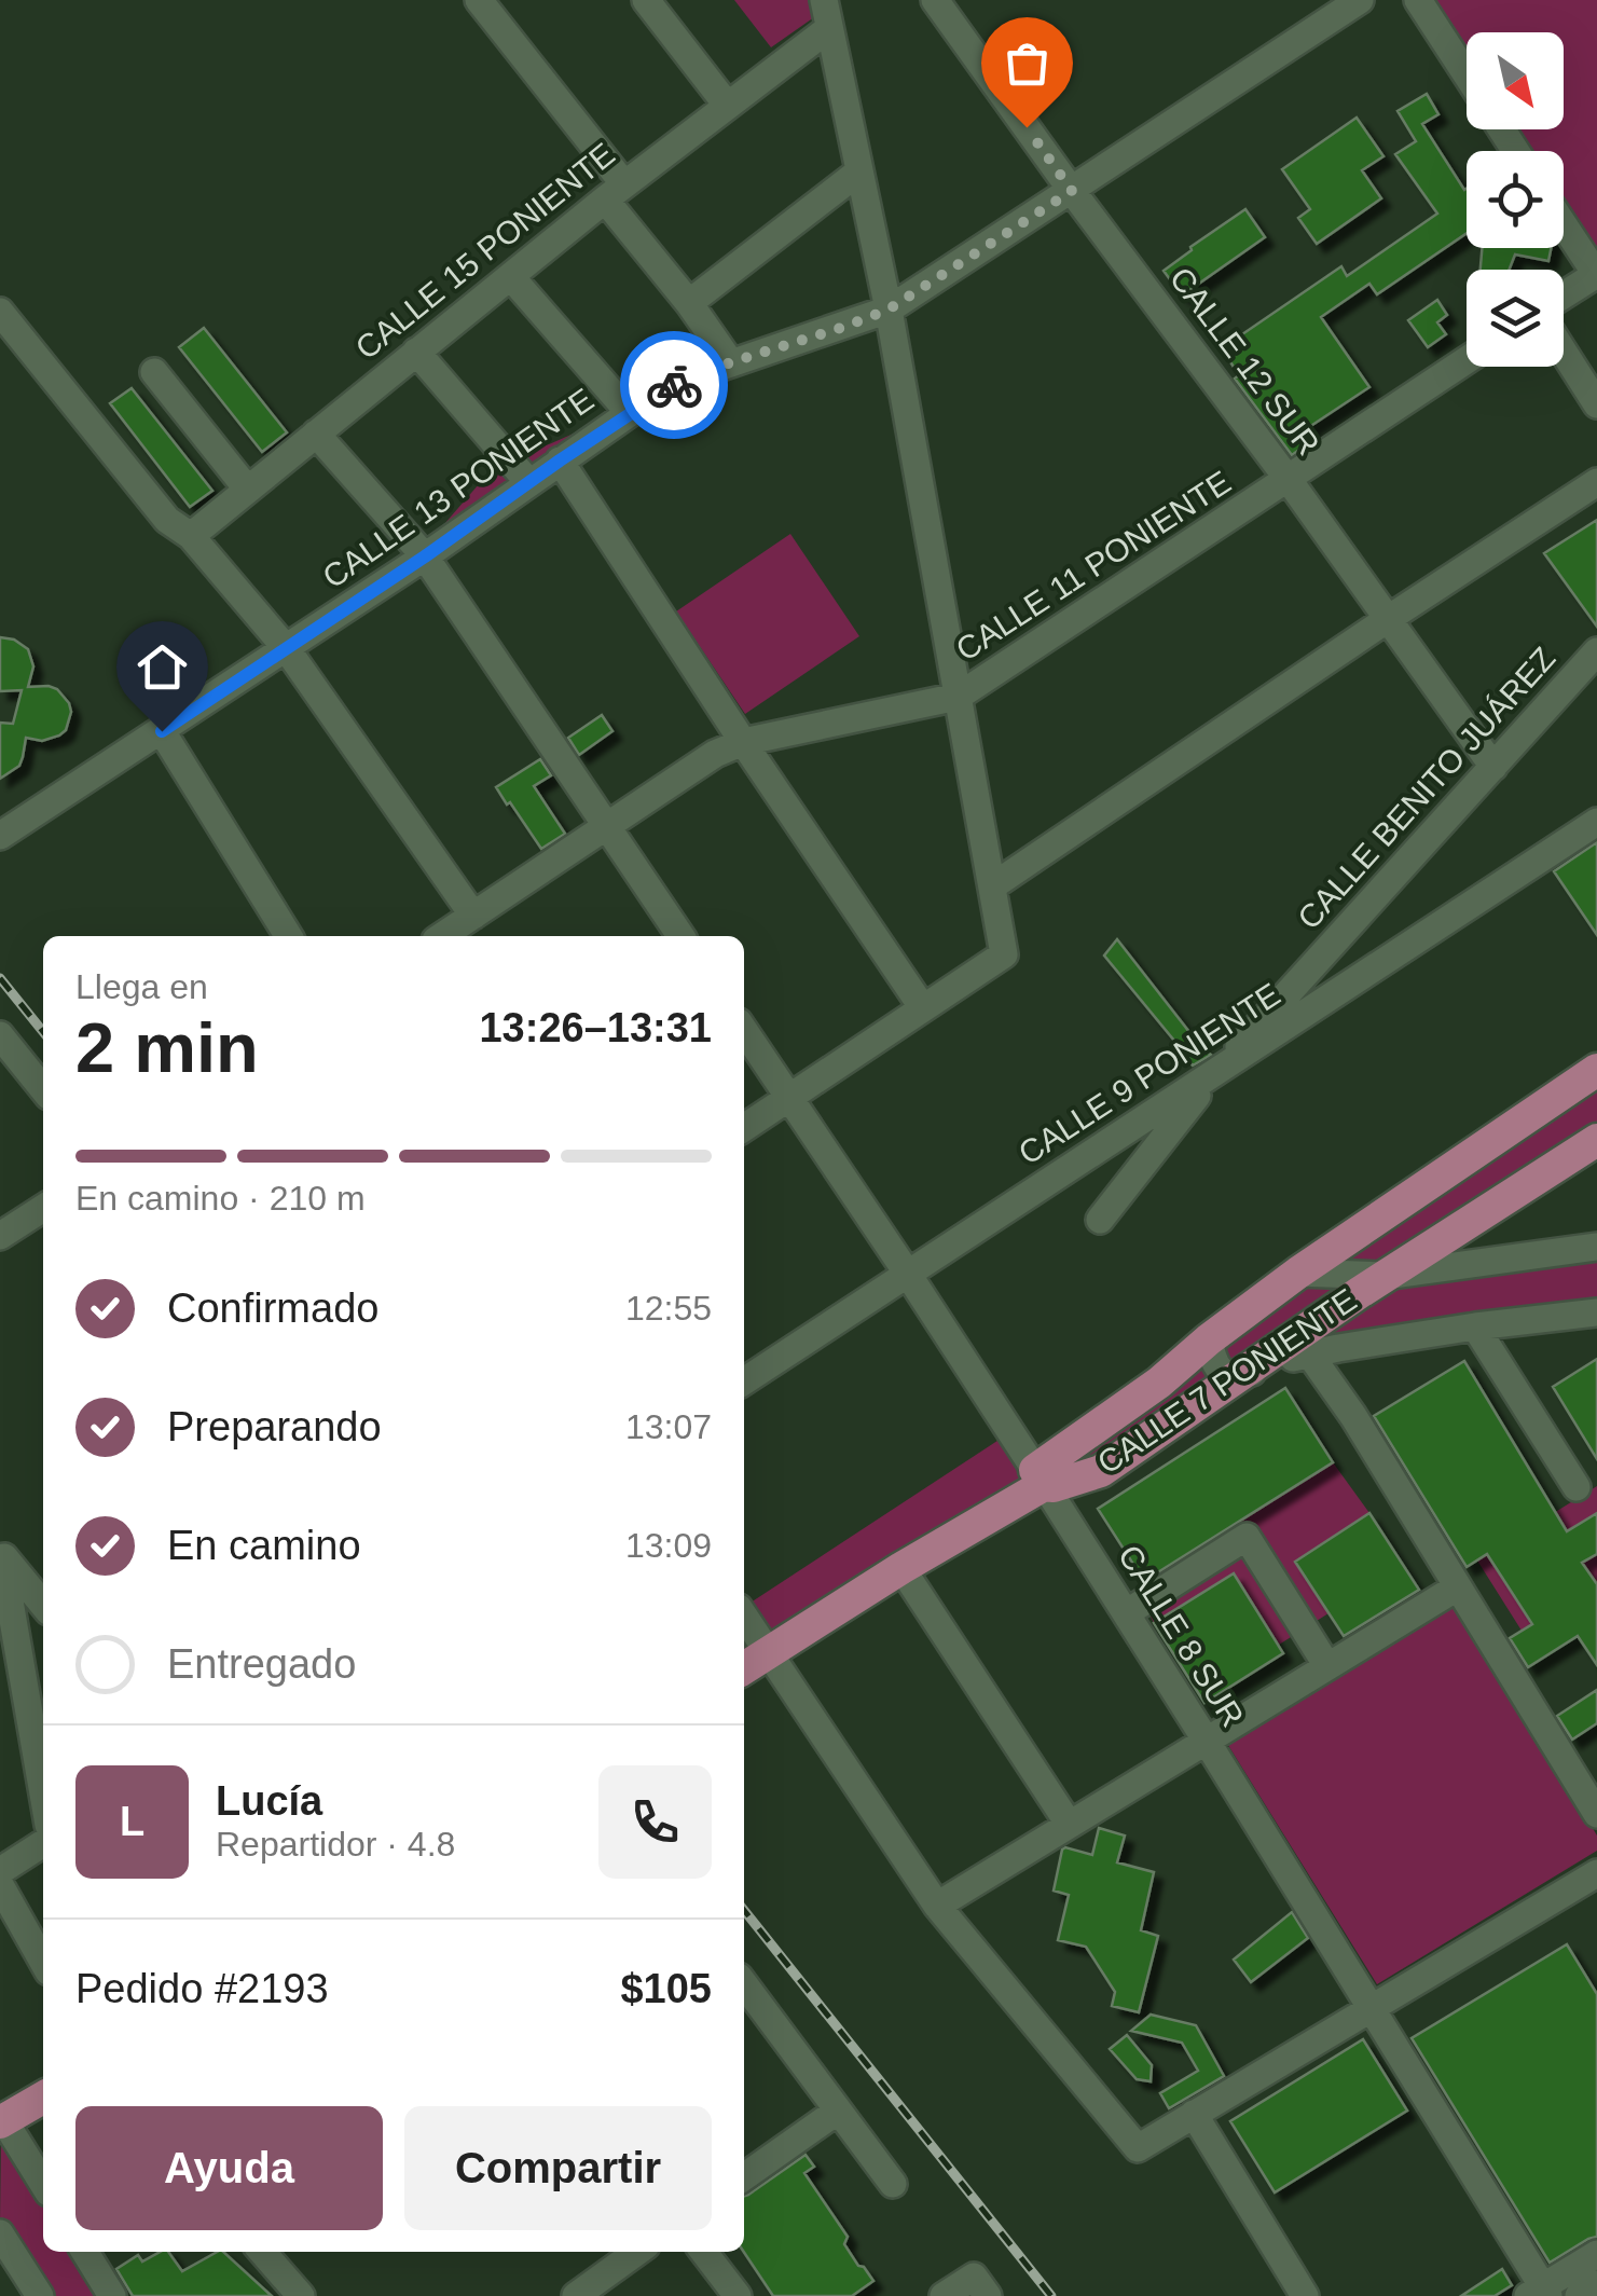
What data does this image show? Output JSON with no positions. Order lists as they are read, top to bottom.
{
  "streets": {
    "main road": ["CALLE 7 PONIENTE"],
    "street": [
      "CALLE 15 PONIENTE",
      "CALLE 12 SUR",
      "CALLE 13 PONIENTE",
      "CALLE 11 PONIENTE",
      "CALLE BENITO JUÁREZ",
      "CALLE 9 PONIENTE",
      "CALLE 8 SUR"
    ]
  },
  "crossings": [
    ["CALLE 12 SUR", "CALLE 13 PONIENTE"],
    ["CALLE 12 SUR", "CALLE 11 PONIENTE"],
    ["CALLE 12 SUR", "CALLE BENITO JUÁREZ"],
    ["CALLE BENITO JUÁREZ", "CALLE 9 PONIENTE"],
    ["CALLE 9 PONIENTE", "CALLE 8 SUR"],
    ["CALLE 7 PONIENTE", "CALLE 8 SUR"]
  ],
  "north": "bottom right",
  "page": {
    "heading": ["2 min", "Llega en", "13:26–13:31"],
    "panel": [
      "Lucía",
      "Repartidor · 4.8",
      "Pedido #2193",
      "$105"
    ],
    "bar": "En camino · 210 m",
    "list": [
      ["Confirmado", "12:55"],
      ["Preparando", "13:07"],
      ["En camino", "13:09"],
      "Entregado"
    ],
    "round": "L",
    "buttons": ["Ayuda", "Compartir"]
  }
}
